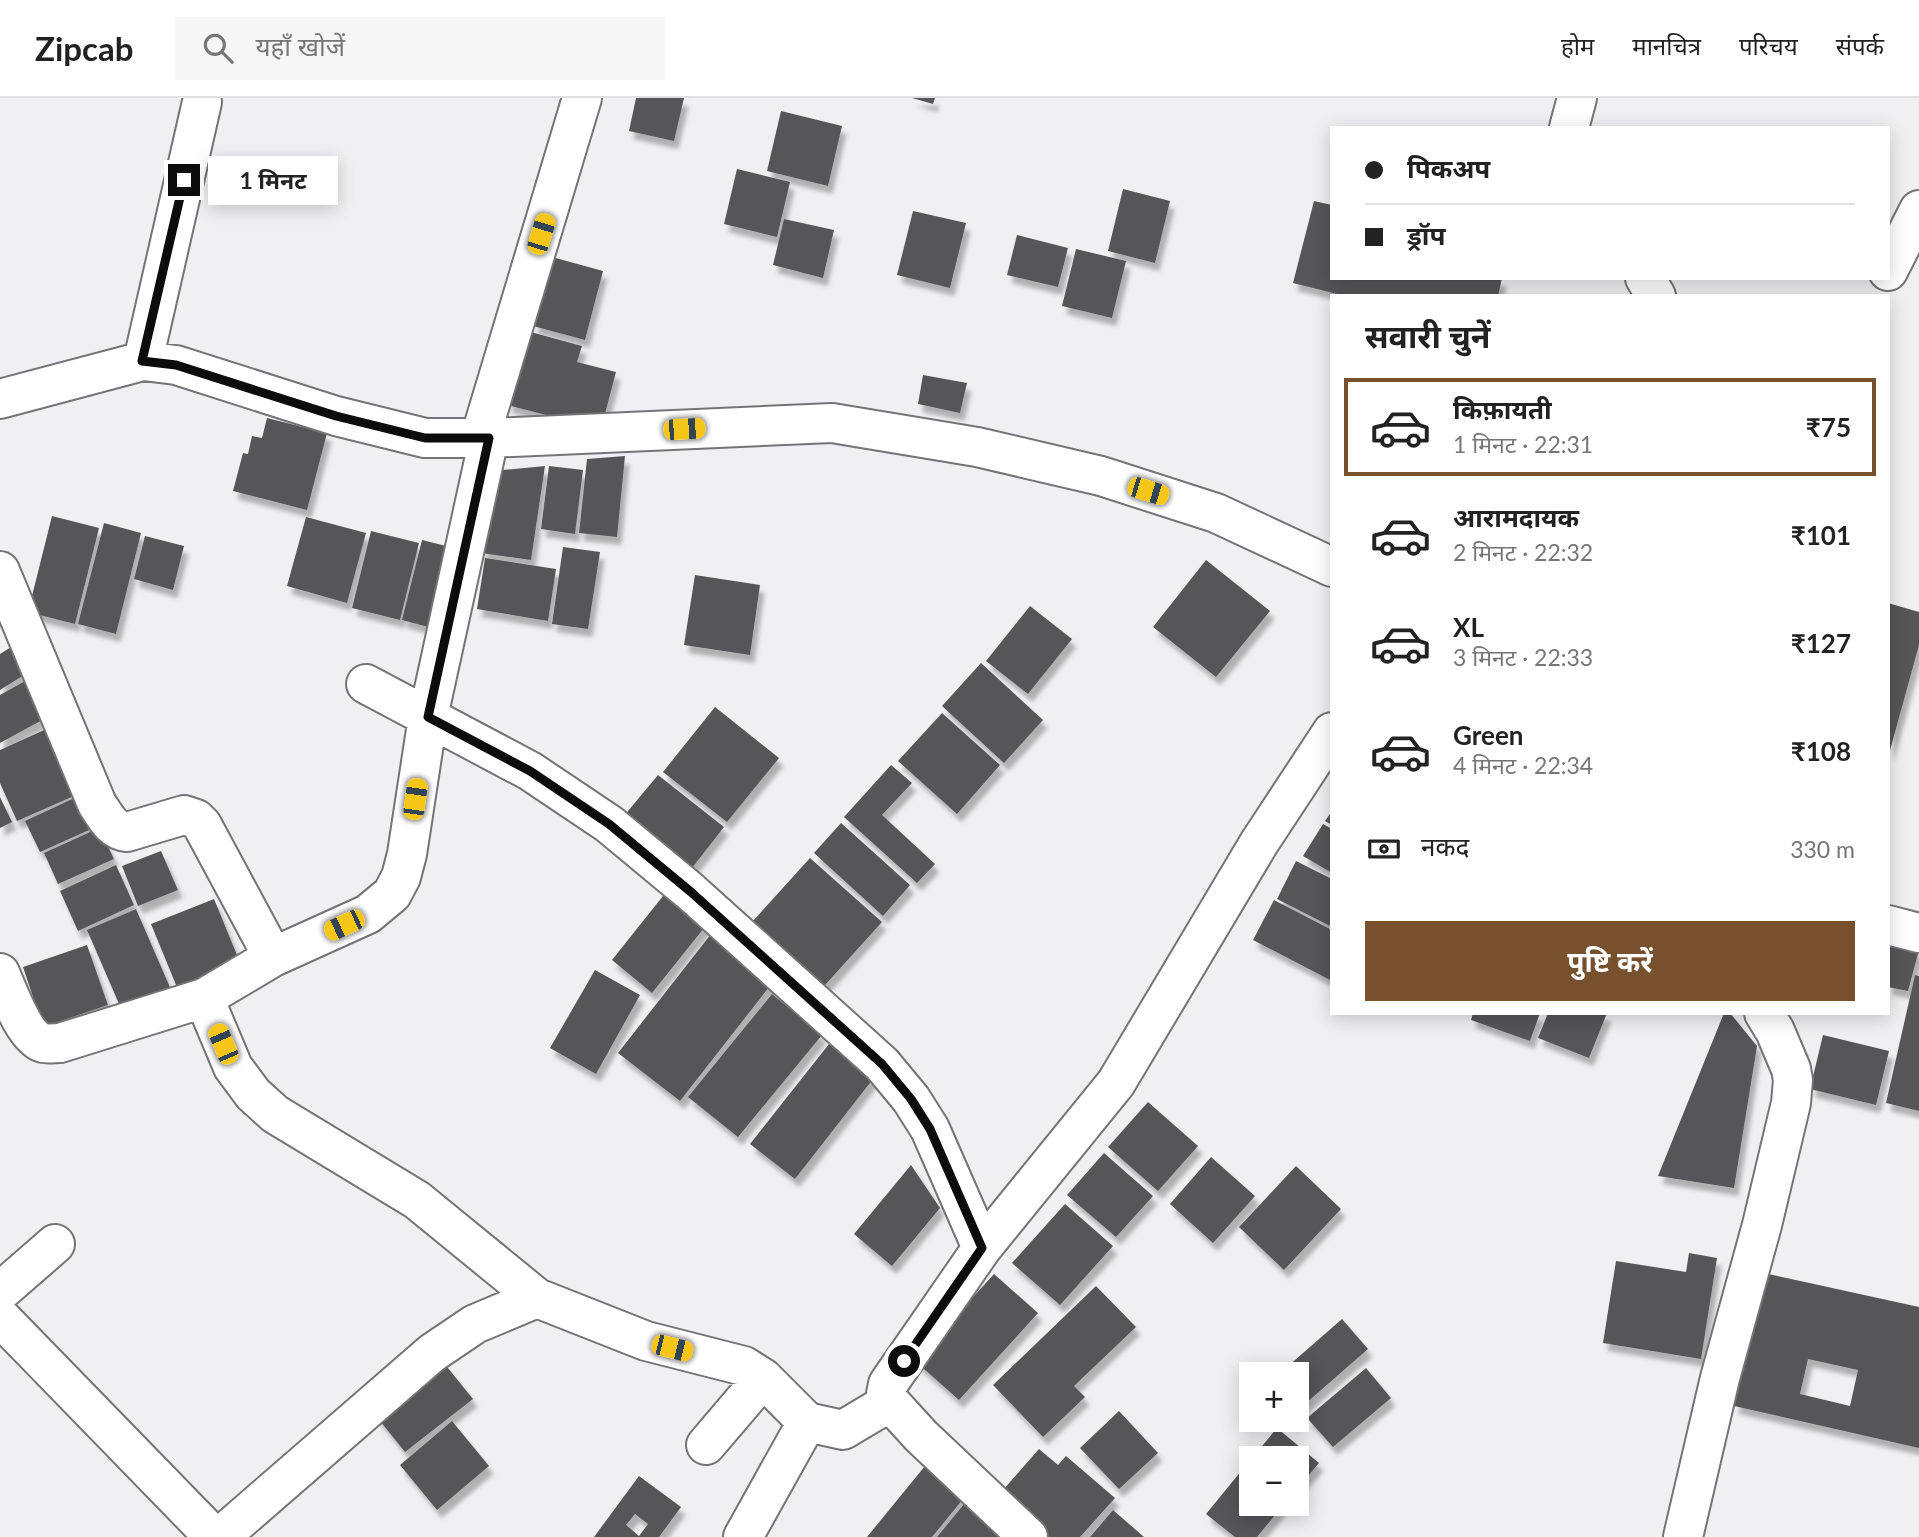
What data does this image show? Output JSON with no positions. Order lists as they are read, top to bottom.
{
  "page": {
    "header": "Zipcab",
    "search": "यहाँ खोजें",
    "nav": [
      "होम",
      "मानचित्र",
      "परिचय",
      "संपर्क"
    ],
    "banner": ["पिकअप", "ड्रॉप"],
    "bubble": "1 मिनट",
    "heading": "सवारी चुनें",
    "list": [
      {
        "name": "किफ़ायती",
        "note": "1 मिनट · 22:31",
        "value": "₹75"
      },
      {
        "name": "आरामदायक",
        "note": "2 मिनट · 22:32",
        "value": "₹101"
      },
      {
        "name": "XL",
        "note": "3 मिनट · 22:33",
        "value": "₹127"
      },
      {
        "name": "Green",
        "note": "4 मिनट · 22:34",
        "value": "₹108"
      }
    ],
    "pay": ["नकद", "330 m"],
    "buttons": "पुष्टि करें",
    "map_buttons": ["+", "−"]
  }
}
